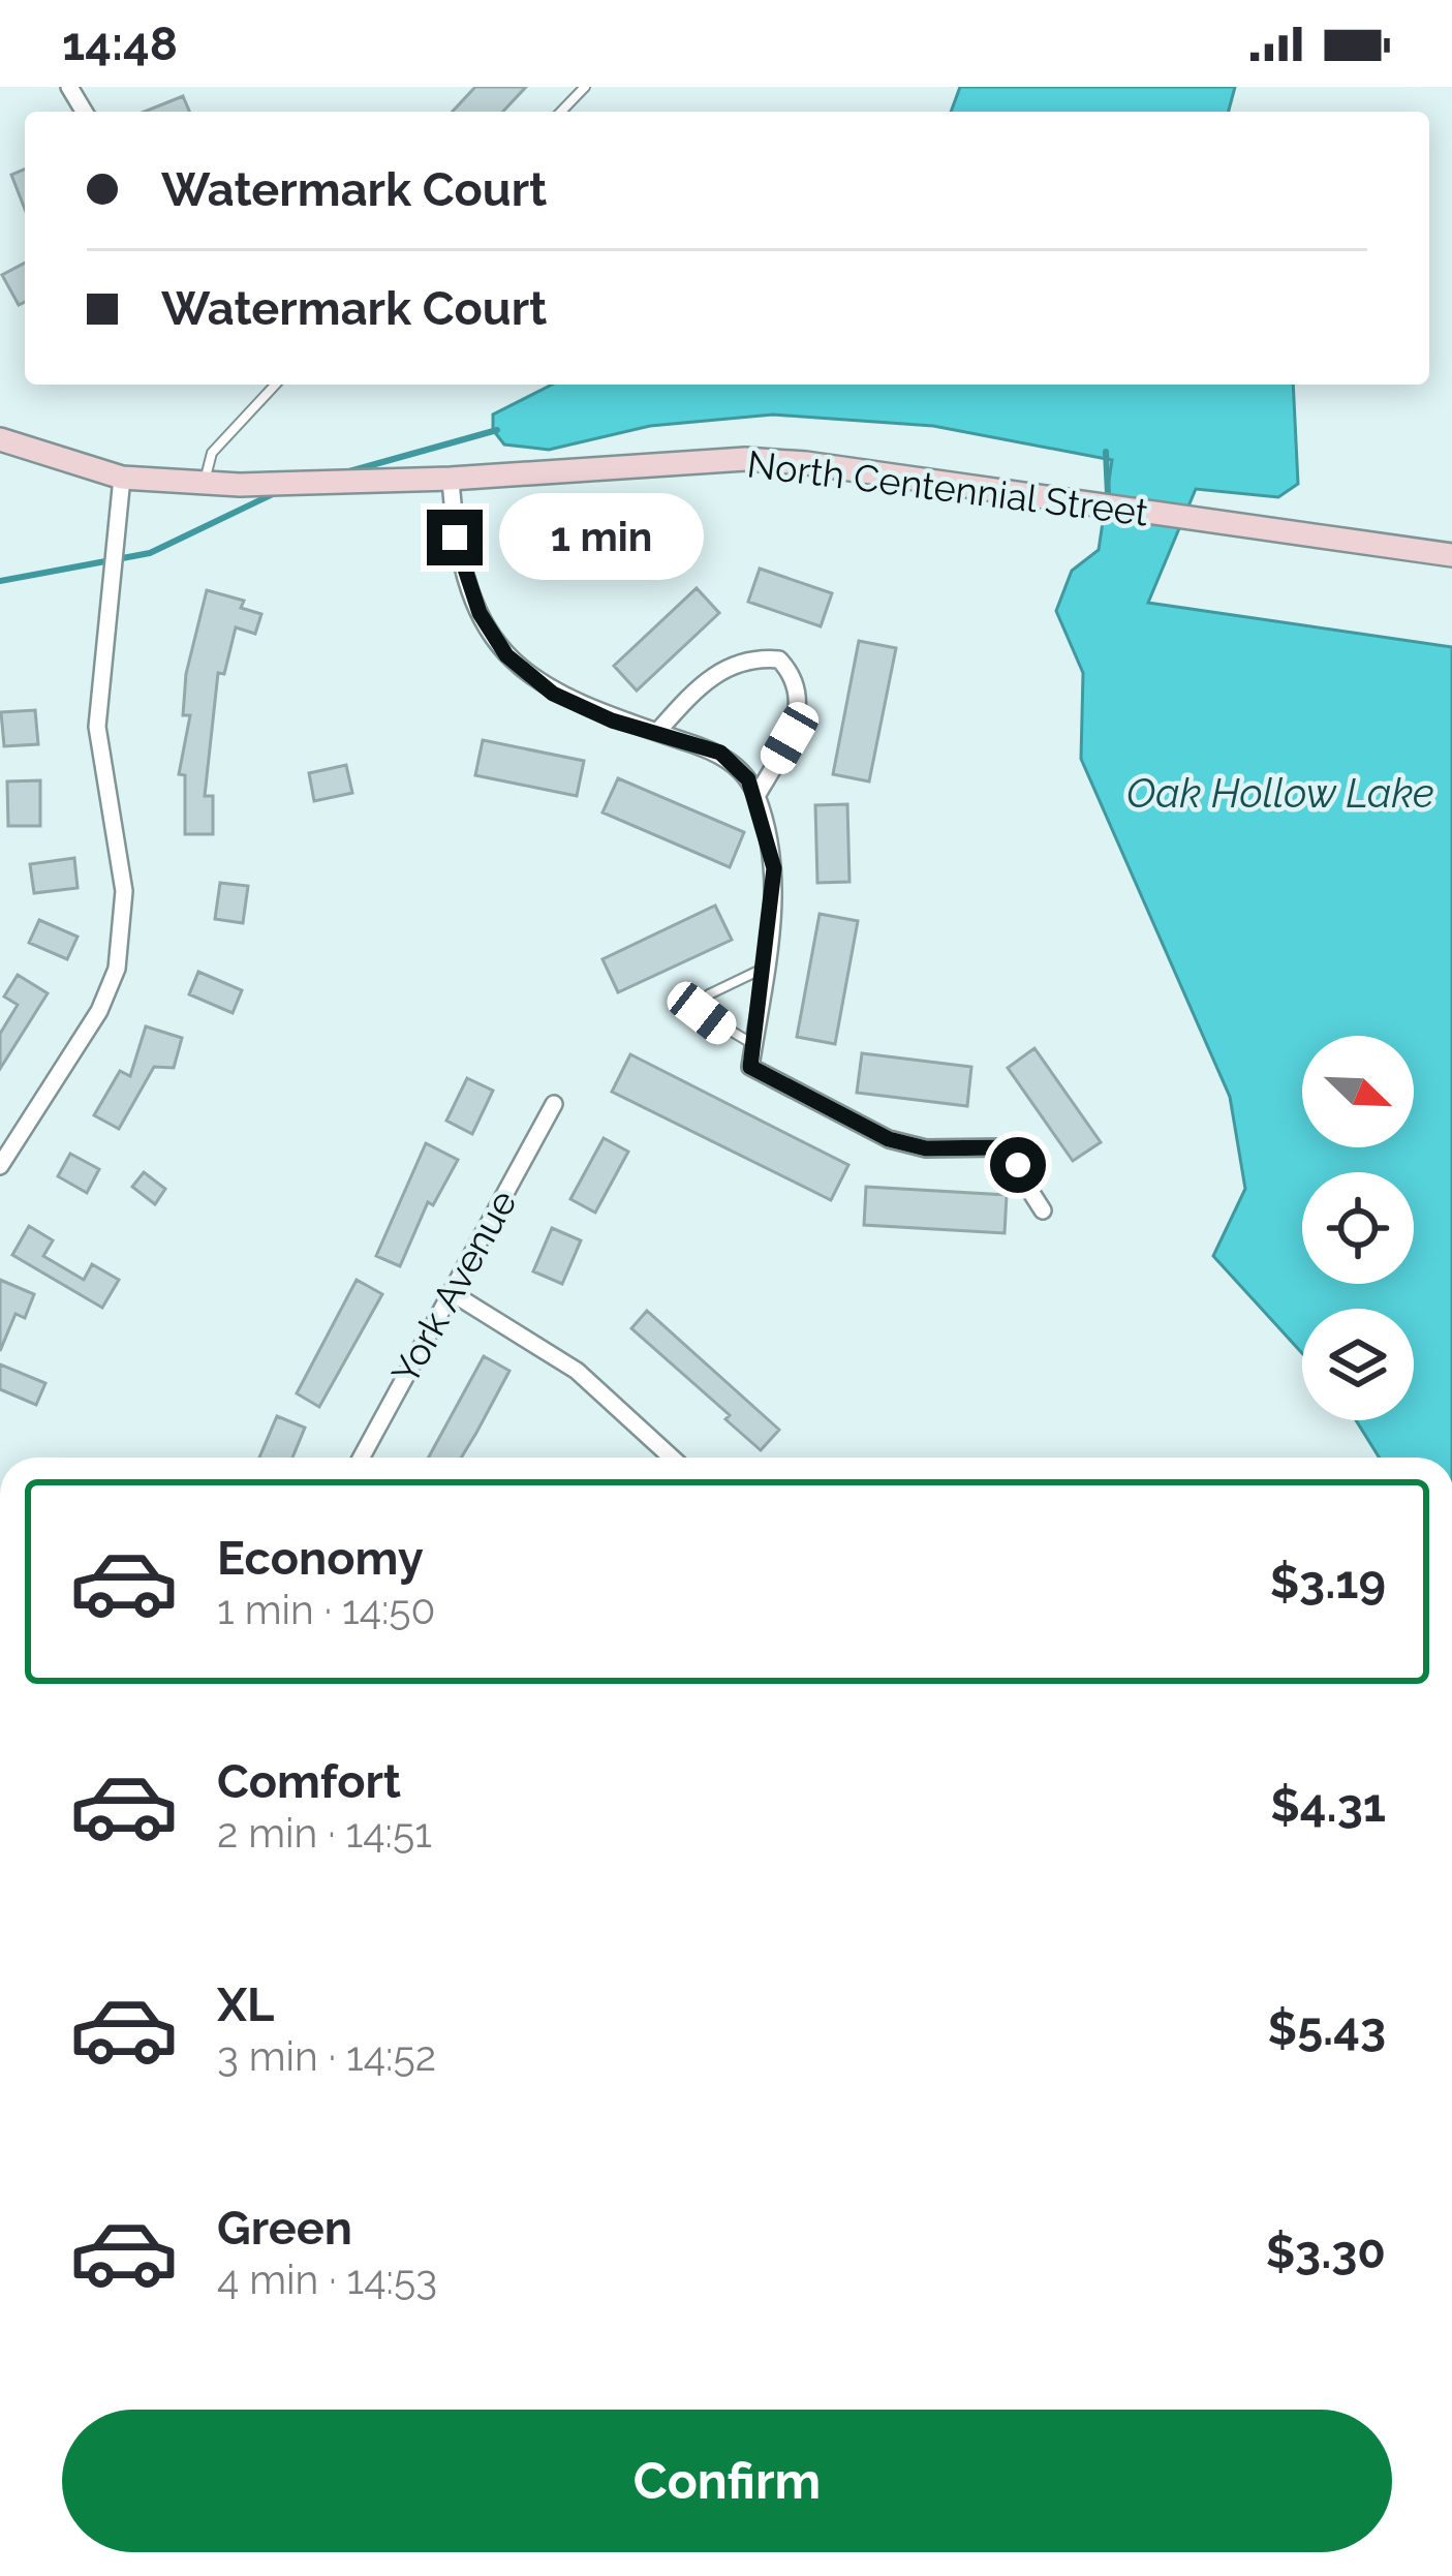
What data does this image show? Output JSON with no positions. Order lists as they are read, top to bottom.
{
  "streets": {
    "street": ["North Centennial Street", "York Avenue"]
  },
  "water": ["Oak Hollow Lake"],
  "north": "bottom right",
  "page": {
    "status": "14:48",
    "banner": ["Watermark Court", "Watermark Court"],
    "bubble": "1 min",
    "list": [
      {
        "name": "Economy",
        "note": "1 min · 14:50",
        "value": "$3.19"
      },
      {
        "name": "Comfort",
        "note": "2 min · 14:51",
        "value": "$4.31"
      },
      {
        "name": "XL",
        "note": "3 min · 14:52",
        "value": "$5.43"
      },
      {
        "name": "Green",
        "note": "4 min · 14:53",
        "value": "$3.30"
      }
    ],
    "buttons": "Confirm"
  }
}
